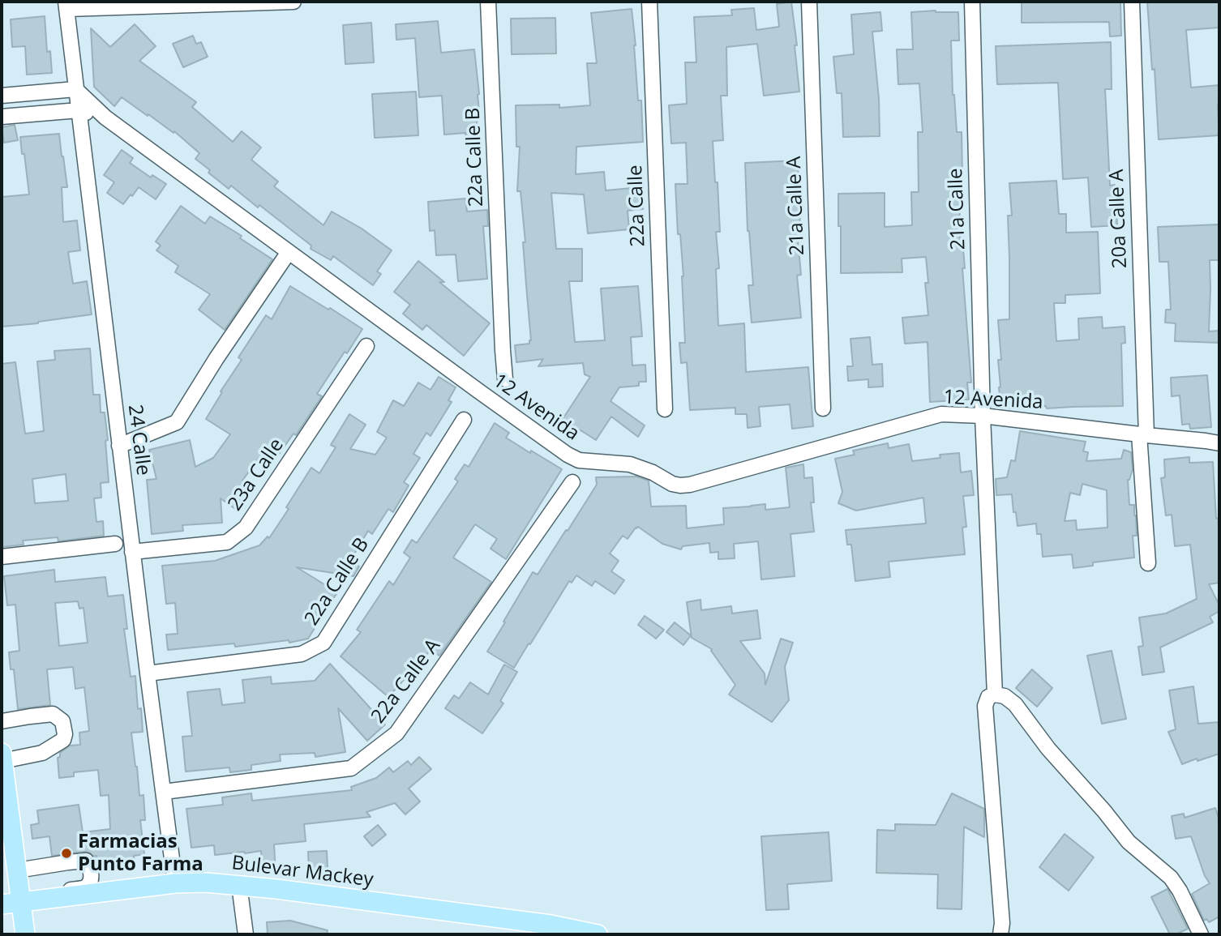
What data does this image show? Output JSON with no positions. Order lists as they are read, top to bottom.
{
  "streets": {
    "main road": ["Bulevar Mackey"],
    "street": [
      "22a Calle B",
      "22a Calle",
      "21a Calle A",
      "21a Calle",
      "20a Calle A",
      "12 Avenida",
      "24 Calle",
      "23a Calle",
      "22a Calle A"
    ]
  },
  "crossings": [
    ["22a Calle B", "24 Calle"],
    ["21a Calle", "12 Avenida"],
    ["20a Calle A", "12 Avenida"],
    ["12 Avenida", "24 Calle"],
    ["24 Calle", "23a Calle"],
    ["24 Calle", "22a Calle A"],
    ["24 Calle", "Bulevar Mackey"]
  ],
  "places": ["Farmacias Punto Farma"]
}
